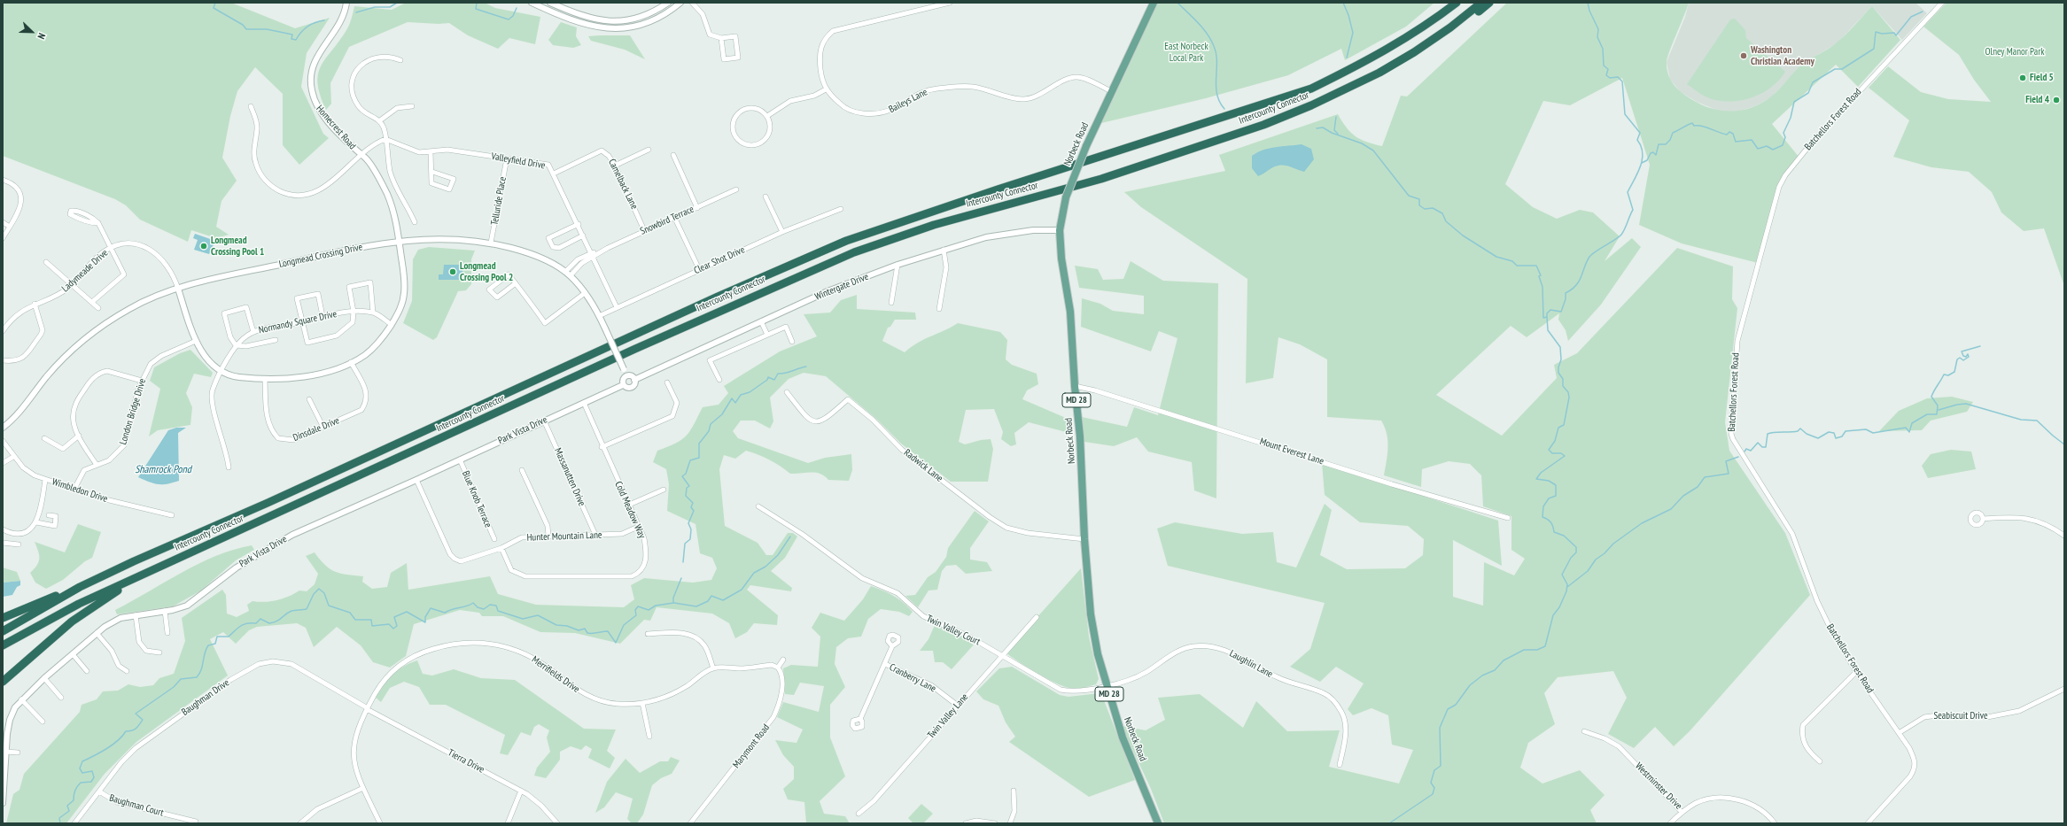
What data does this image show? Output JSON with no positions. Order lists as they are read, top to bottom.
{
  "streets": {
    "highway": ["Intercounty Connector"],
    "main road": ["Norbeck Road", "MD 28"],
    "street": [
      "Baileys Lane",
      "Batchellors Forest Road",
      "Homecrest Road",
      "Valleyfield Drive",
      "Camelback Lane",
      "Telluride Place",
      "Snowbird Terrace",
      "Longmead Crossing Drive",
      "Clear Shot Drive",
      "Ladymeade Drive",
      "Wintergate Drive",
      "Normandy Square Drive",
      "London Bridge Drive",
      "Dinsdale Drive",
      "Park Vista Drive",
      "Mount Everest Lane",
      "Radwick Lane",
      "Massanutten Drive",
      "Wimbledon Drive",
      "Blue Knob Terrace",
      "Cold Meadow Way",
      "Hunter Mountain Lane",
      "Twin Valley Court",
      "Laughlin Lane",
      "Merrifields Drive",
      "Cranberry Lane",
      "Baughman Drive",
      "Twin Valley Lane",
      "Seabiscuit Drive",
      "Marymont Road",
      "Tierra Drive",
      "Westminster Drive",
      "Baughman Court"
    ]
  },
  "crossings": [
    ["Baileys Lane", "Norbeck Road"],
    ["Batchellors Forest Road", "Seabiscuit Drive"],
    ["Homecrest Road", "Longmead Crossing Drive"],
    ["Homecrest Road", "Normandy Square Drive"],
    ["Homecrest Road", "Dinsdale Drive"],
    ["Norbeck Road", "Wintergate Drive"],
    ["Norbeck Road", "Mount Everest Lane"],
    ["Norbeck Road", "Radwick Lane"],
    ["Norbeck Road", "Twin Valley Court"],
    ["Norbeck Road", "Laughlin Lane"],
    ["Valleyfield Drive", "Camelback Lane"],
    ["Valleyfield Drive", "Telluride Place"],
    ["Valleyfield Drive", "Snowbird Terrace"],
    ["Valleyfield Drive", "Clear Shot Drive"],
    ["Camelback Lane", "Snowbird Terrace"],
    ["Telluride Place", "Longmead Crossing Drive"],
    ["Snowbird Terrace", "Longmead Crossing Drive"],
    ["Longmead Crossing Drive", "Clear Shot Drive"],
    ["Longmead Crossing Drive", "Ladymeade Drive"],
    ["Longmead Crossing Drive", "Wintergate Drive"],
    ["Longmead Crossing Drive", "Park Vista Drive"],
    ["Wintergate Drive", "Park Vista Drive"],
    ["London Bridge Drive", "Wimbledon Drive"],
    ["Park Vista Drive", "Massanutten Drive"],
    ["Park Vista Drive", "Blue Knob Terrace"],
    ["Park Vista Drive", "Cold Meadow Way"],
    ["Park Vista Drive", "Hunter Mountain Lane"],
    ["Massanutten Drive", "Hunter Mountain Lane"],
    ["Cold Meadow Way", "Hunter Mountain Lane"],
    ["Twin Valley Court", "Laughlin Lane"],
    ["Twin Valley Court", "Twin Valley Lane"],
    ["Merrifields Drive", "Baughman Drive"],
    ["Merrifields Drive", "Marymont Road"],
    ["Merrifields Drive", "Tierra Drive"],
    ["Cranberry Lane", "Twin Valley Lane"],
    ["Baughman Drive", "Tierra Drive"],
    ["Baughman Drive", "Baughman Court"]
  ],
  "water": ["Shamrock Pond"],
  "parks": ["East Norbeck Local Park", "Olney Manor Park"],
  "places": [
    "Washington Christian Academy",
    "Field 5",
    "Field 4",
    "Longmead Crossing Pool 1",
    "Longmead Crossing Pool 2"
  ],
  "north": "bottom right"
}
